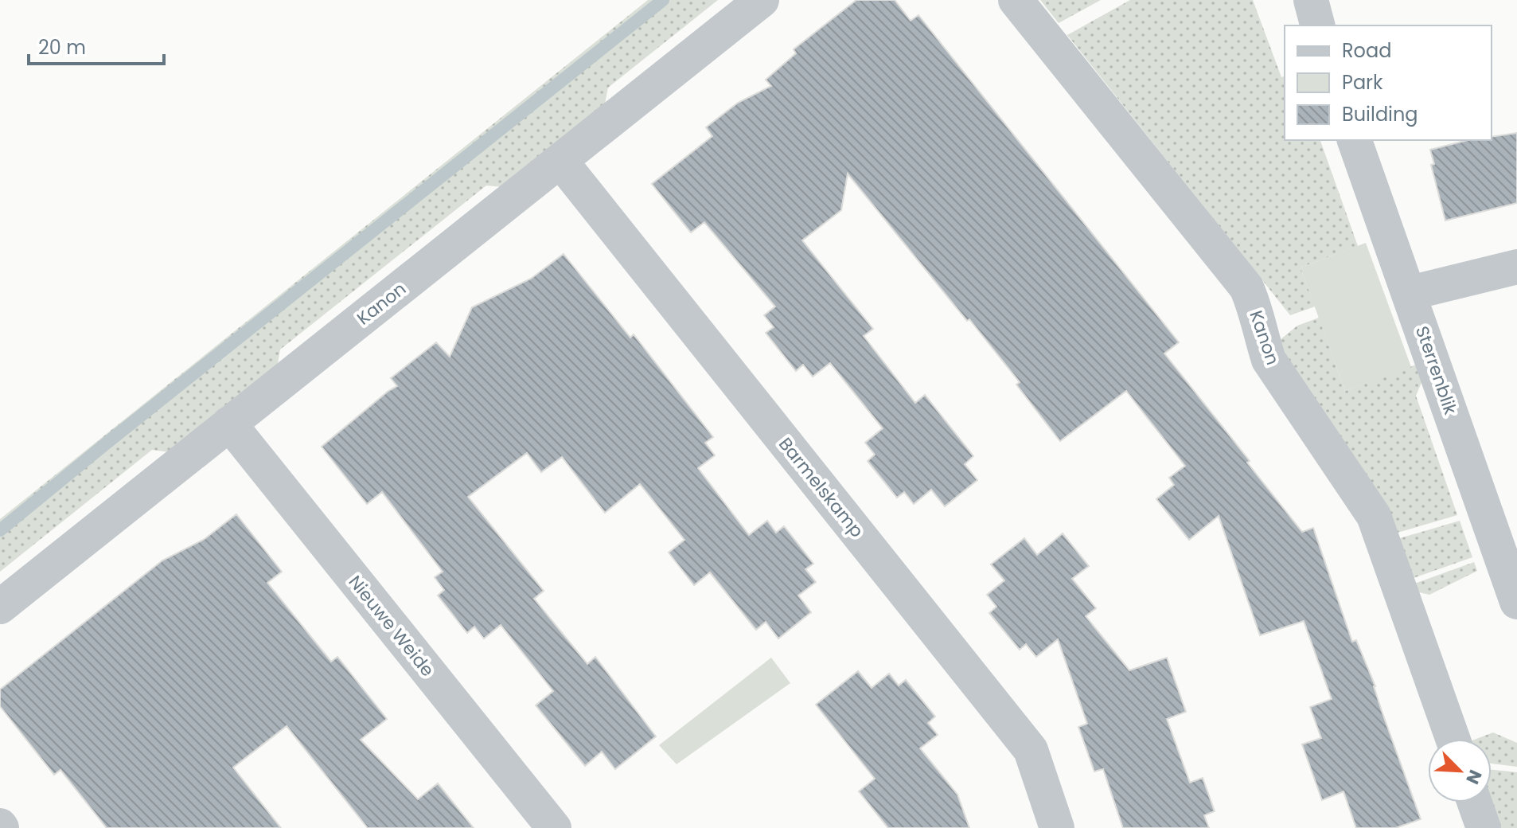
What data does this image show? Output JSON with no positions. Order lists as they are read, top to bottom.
{
  "streets": {
    "street": [
      "Kanon",
      "Sterrenblik",
      "Barmelskamp",
      "Nieuwe Weide"
    ]
  },
  "crossings": [
    ["Kanon", "Barmelskamp"],
    ["Kanon", "Nieuwe Weide"]
  ],
  "legend": ["Road", "Park", "Building"],
  "scale_bar": "20 m",
  "north": "bottom right"
}
